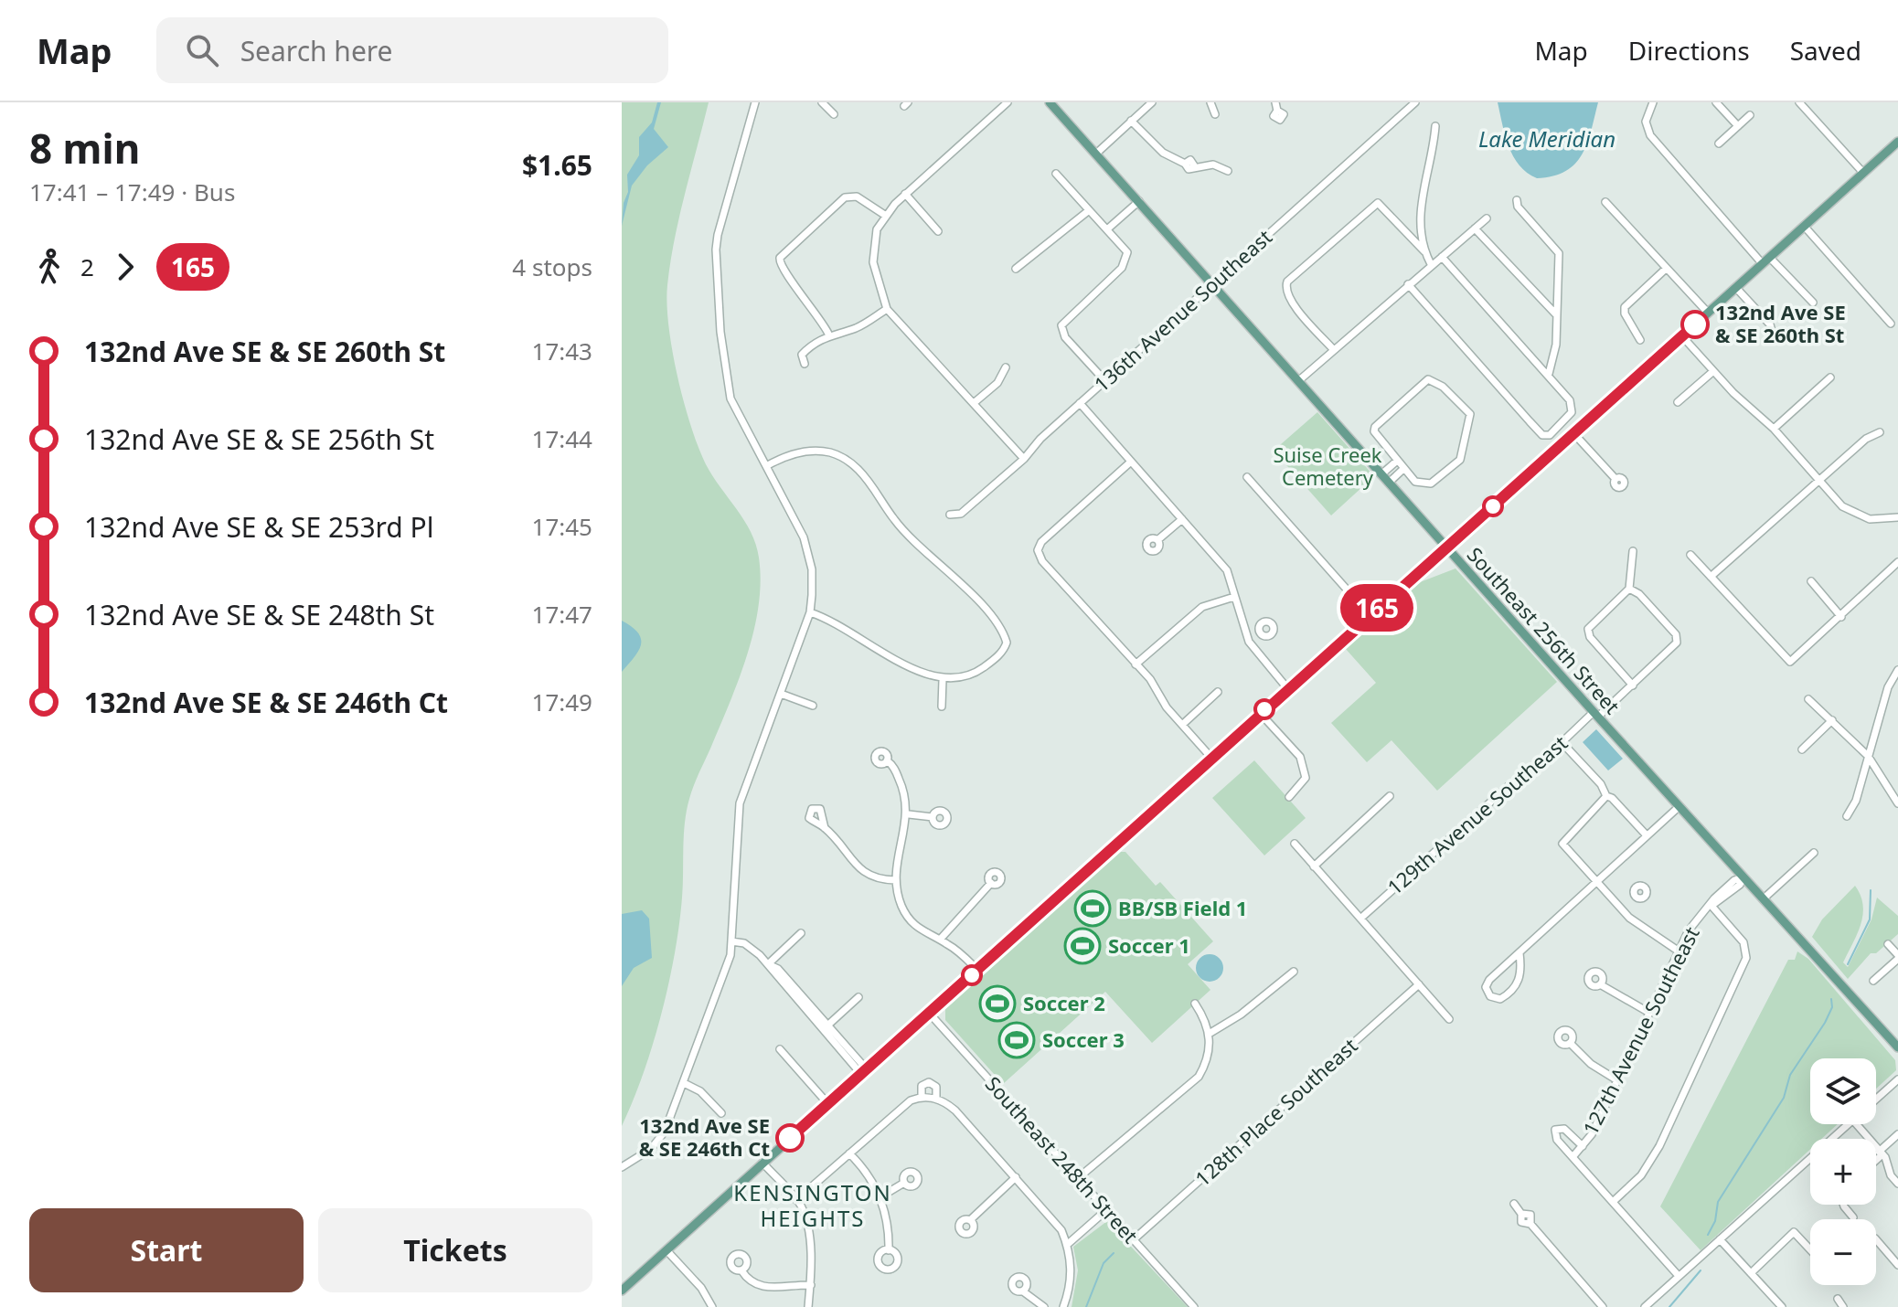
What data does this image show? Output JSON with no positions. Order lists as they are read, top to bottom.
{
  "streets": {
    "main road": ["Southeast 256th Street"],
    "street": [
      "136th Avenue Southeast",
      "129th Avenue Southeast",
      "127th Avenue Southeast",
      "128th Place Southeast",
      "Southeast 248th Street"
    ]
  },
  "crossings": [
    ["136th Avenue Southeast", "Southeast 256th Street"],
    ["Southeast 256th Street", "129th Avenue Southeast"],
    ["Southeast 256th Street", "127th Avenue Southeast"],
    ["128th Place Southeast", "Southeast 248th Street"]
  ],
  "districts": ["KENSINGTON HEIGHTS"],
  "water": ["Lake Meridian"],
  "parks": ["Suise Creek Cemetery"],
  "places": {
    "other": ["132nd Ave SE & SE 260th St", "132nd Ave SE & SE 246th Ct"],
    "sports": [
      "BB/SB Field 1",
      "Soccer 1",
      "Soccer 2",
      "Soccer 3"
    ]
  },
  "lines": ["bus line 165"],
  "page": {
    "header": "Map",
    "search": "Search here",
    "nav": ["Map", "Directions", "Saved"],
    "heading": ["8 min", "17:41 – 17:49 · Bus", "$1.65"],
    "on_map": "165",
    "legs": ["2", "165", "4 stops"],
    "list": [
      {
        "name": "132nd Ave SE & SE 260th St",
        "value": "17:43"
      },
      {
        "name": "132nd Ave SE & SE 256th St",
        "value": "17:44"
      },
      {
        "name": "132nd Ave SE & SE 253rd Pl",
        "value": "17:45"
      },
      {
        "name": "132nd Ave SE & SE 248th St",
        "value": "17:47"
      },
      {
        "name": "132nd Ave SE & SE 246th Ct",
        "value": "17:49"
      }
    ],
    "map_buttons": ["+", "−"],
    "buttons": ["Start", "Tickets"]
  }
}
